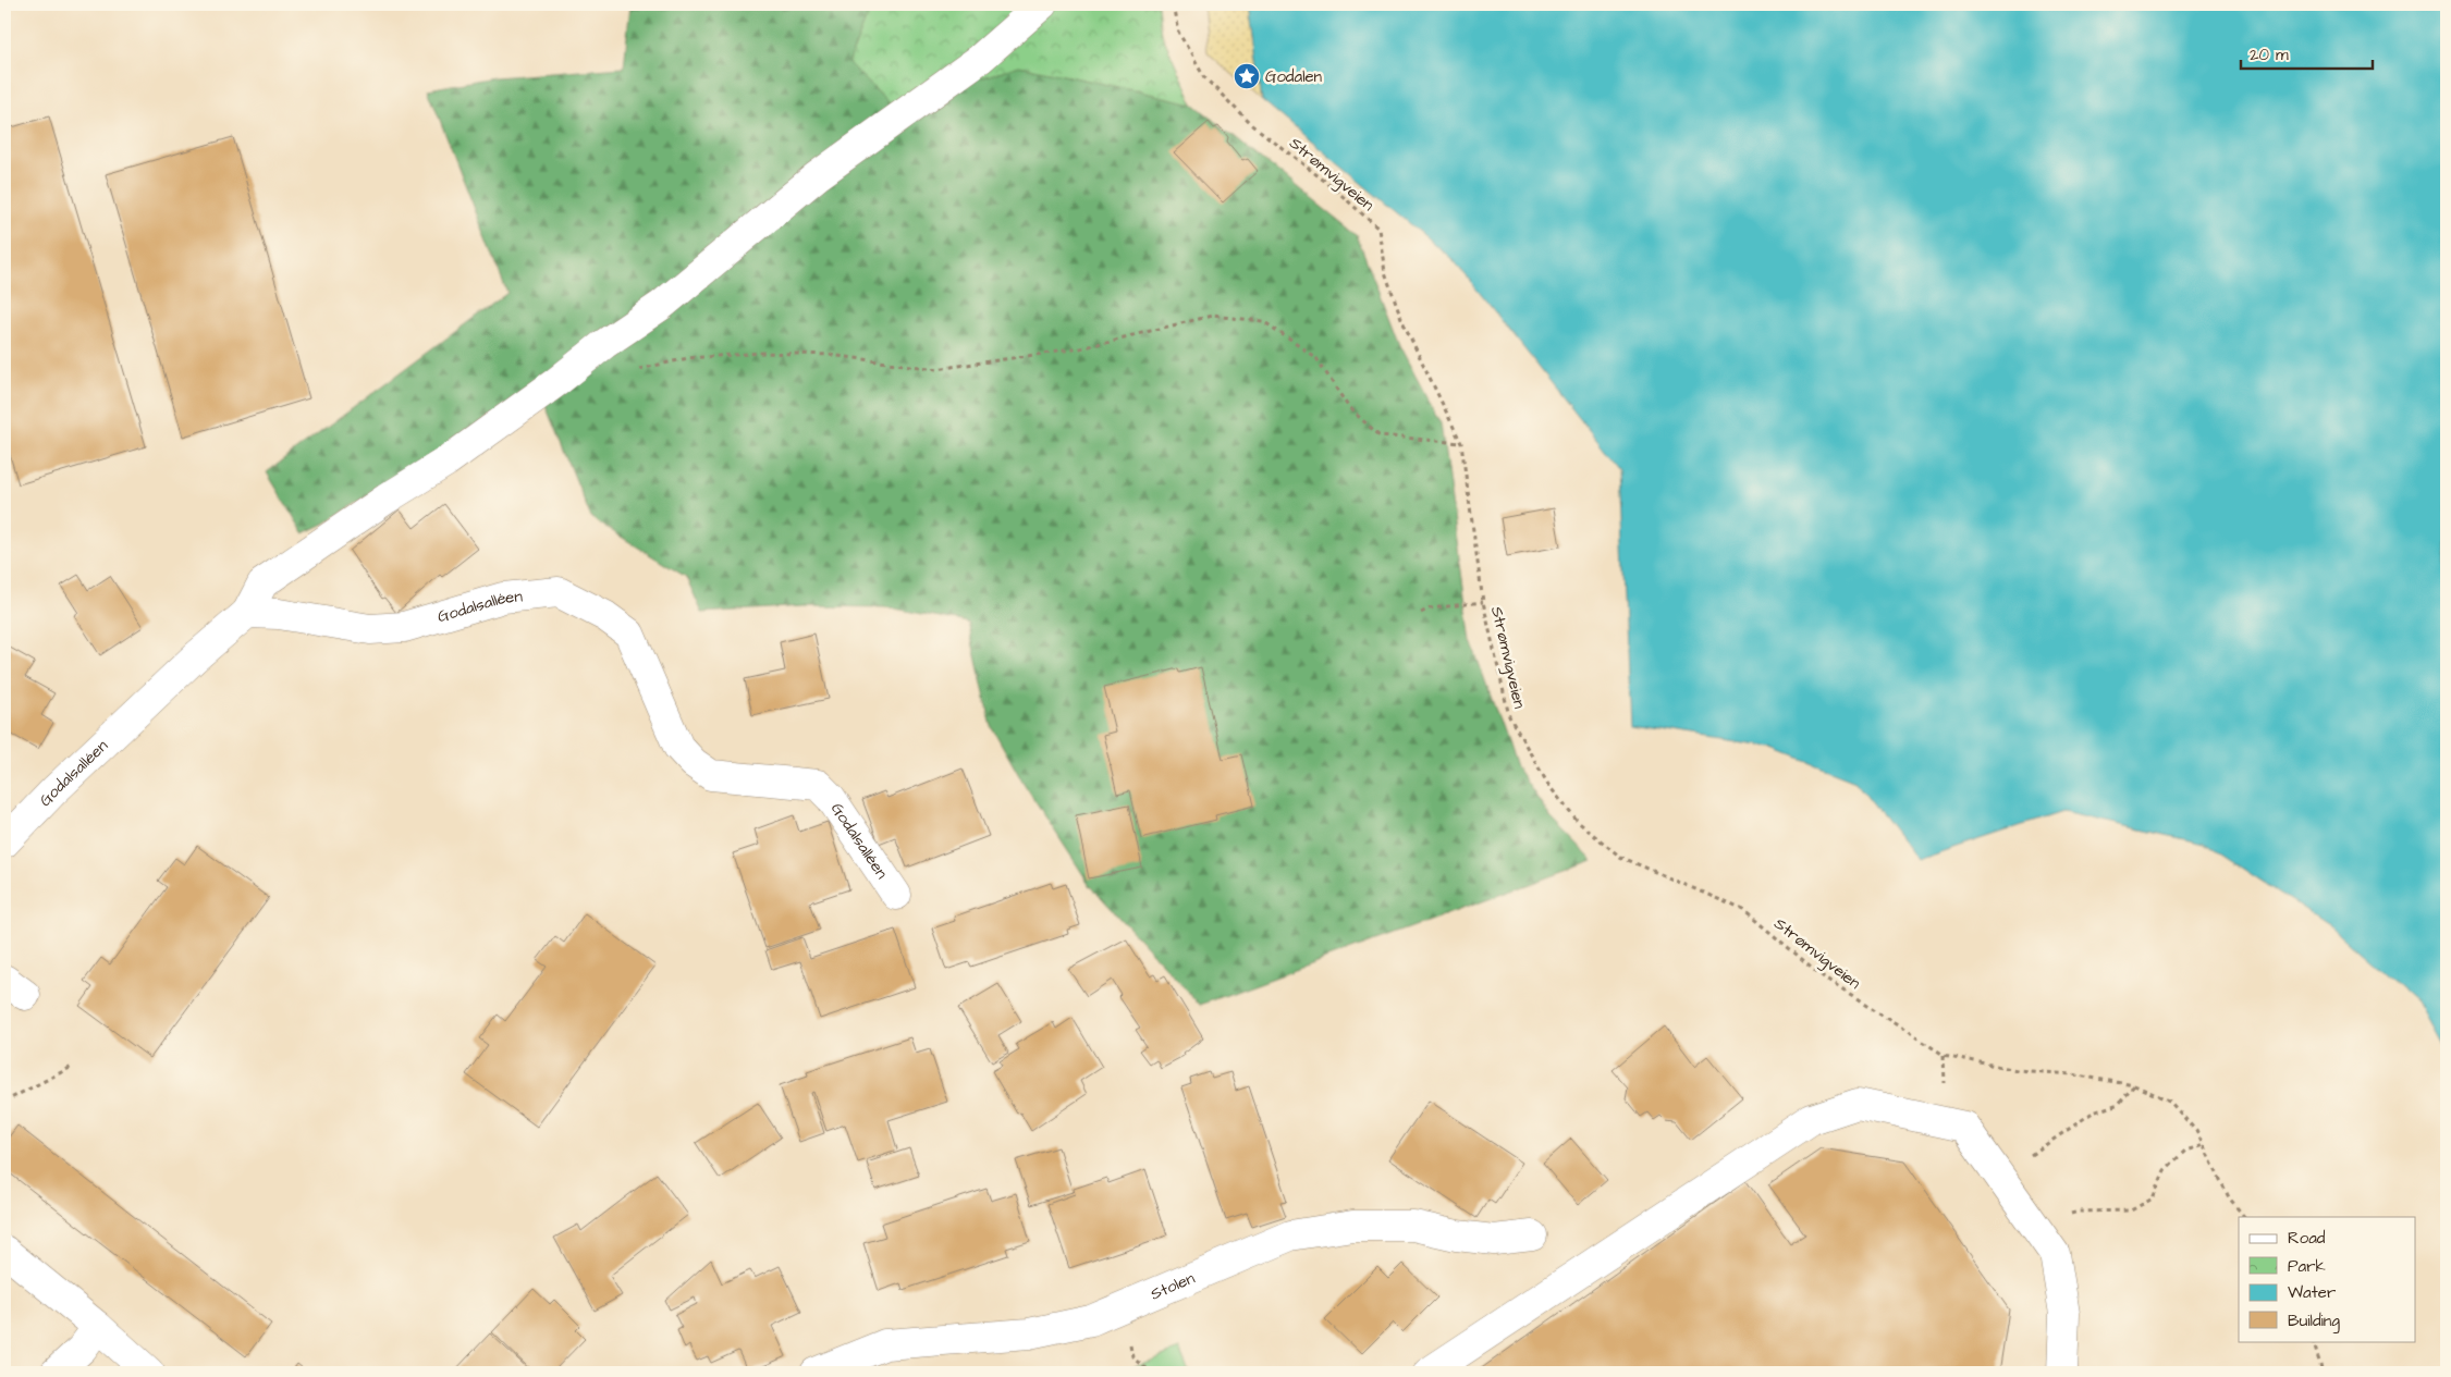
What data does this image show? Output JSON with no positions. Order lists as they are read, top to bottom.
{
  "streets": {
    "street": ["Godalsalléen", "Stolen"],
    "path": ["Strømvigveien"]
  },
  "places": {
    "place": ["Godalen"]
  },
  "legend": [
    "Road",
    "Park",
    "Water",
    "Building"
  ],
  "scale_bar": "20 m"
}
